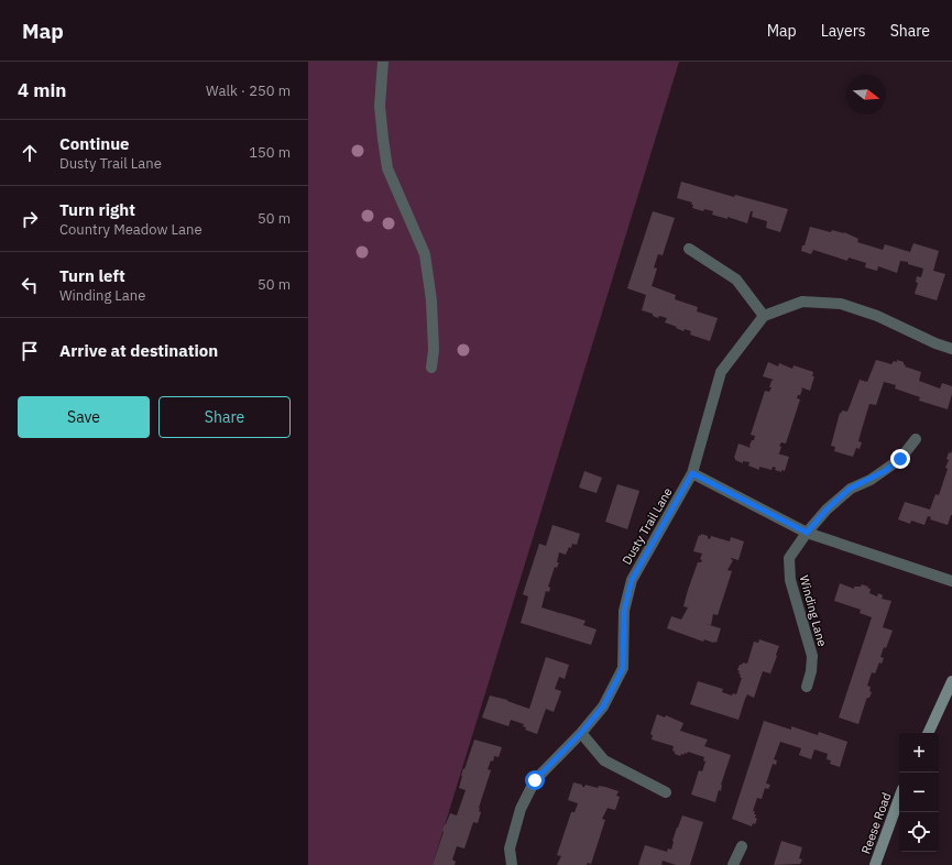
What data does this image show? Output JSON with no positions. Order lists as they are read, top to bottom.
{
  "streets": {
    "main road": ["Reese Road"],
    "street": ["Dusty Trail Lane", "Winding Lane"]
  },
  "north": "right",
  "page": {
    "header": "Map",
    "nav": ["Map", "Layers", "Share"],
    "heading": ["4 min", "Walk · 250 m"],
    "list": [
      ["Continue", "Dusty Trail Lane", "150 m"],
      ["Turn right", "Country Meadow Lane", "50 m"],
      ["Turn left", "Winding Lane", "50 m"],
      "Arrive at destination"
    ],
    "buttons": ["Save", "Share"],
    "map_buttons": ["+", "−"]
  }
}
